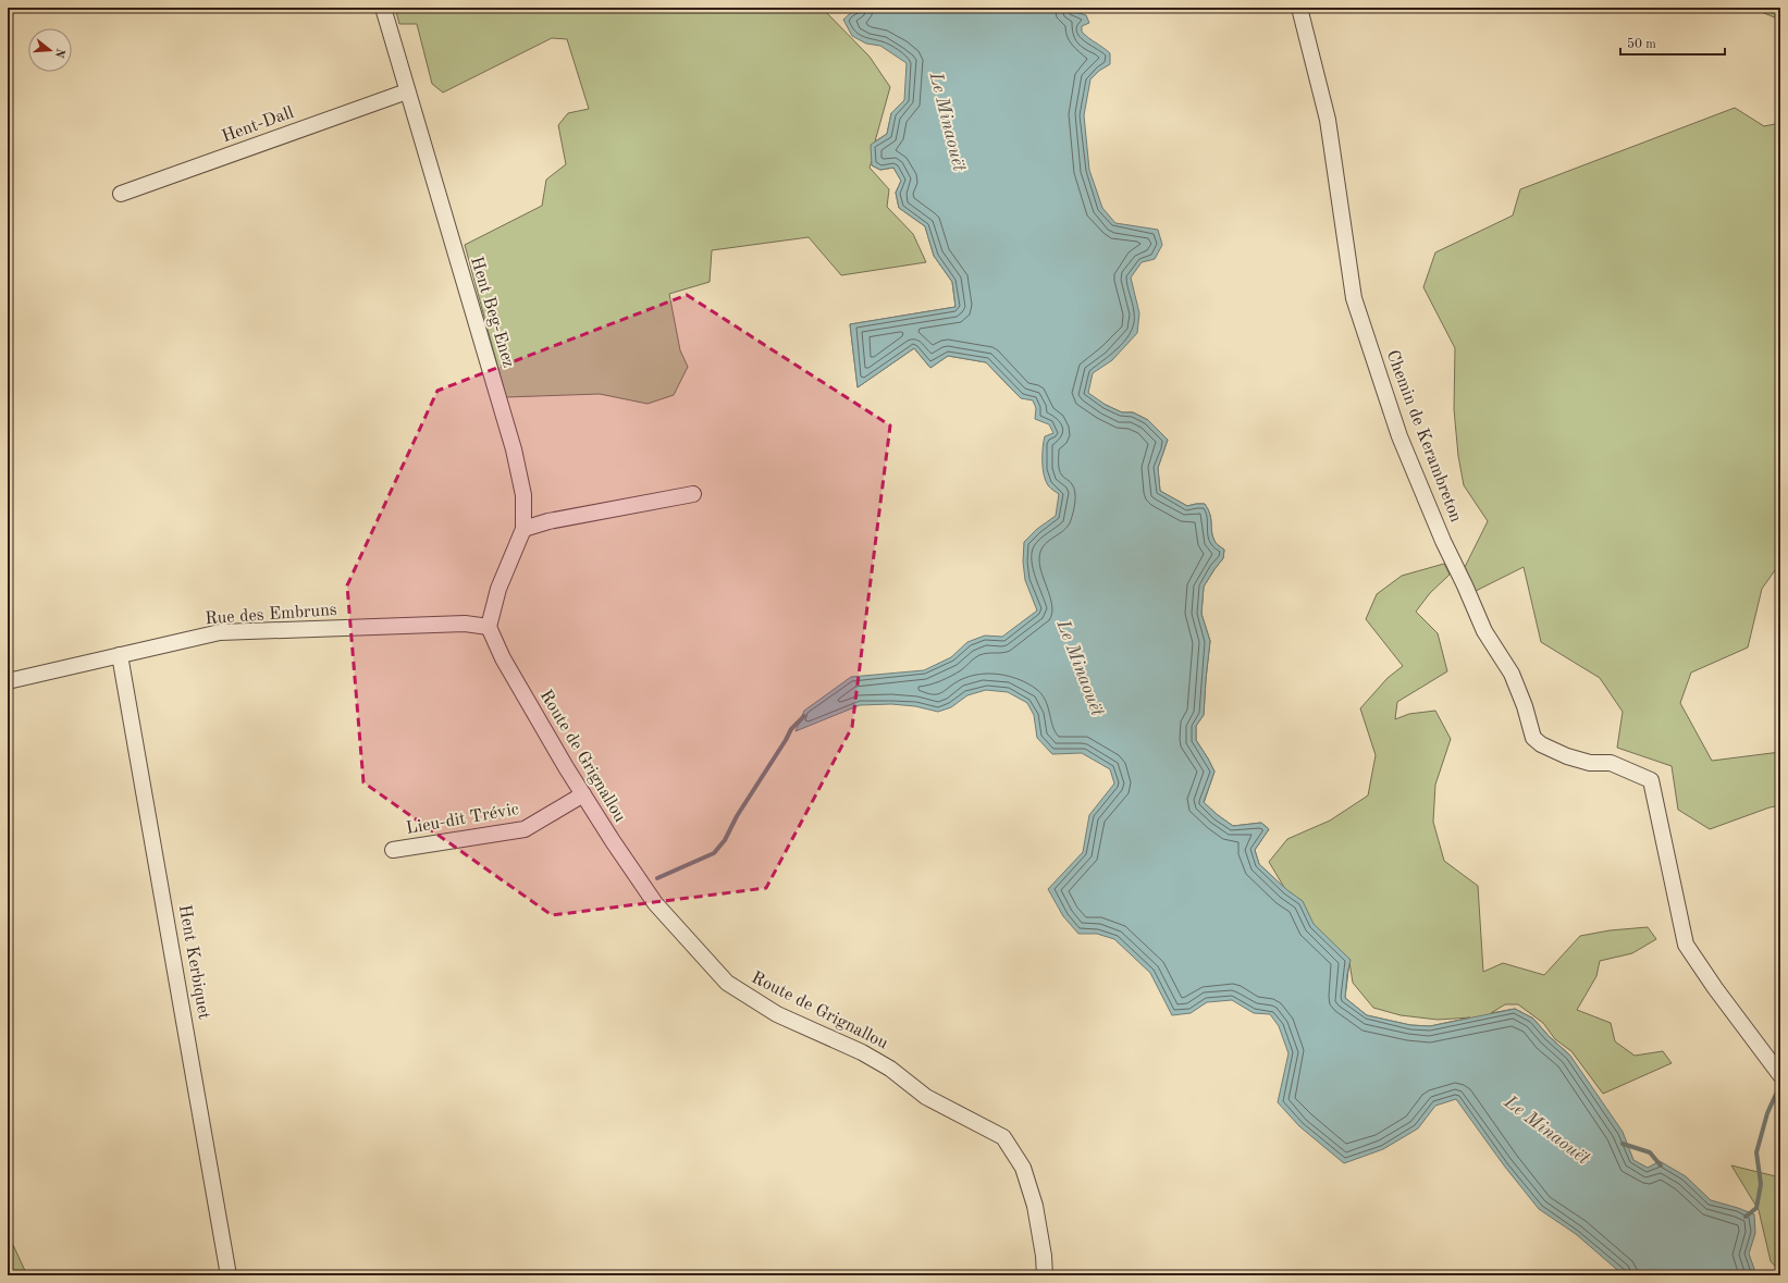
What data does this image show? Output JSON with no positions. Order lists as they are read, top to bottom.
{
  "streets": {
    "street": [
      "Hent-Dall",
      "Hent Beg-Enez",
      "Chemin de Kerambreton",
      "Rue des Embruns",
      "Route de Grignallou",
      "Lieu-dit Trévic",
      "Hent Kerbiquet"
    ]
  },
  "crossings": [
    ["Hent-Dall", "Hent Beg-Enez"],
    ["Hent Beg-Enez", "Rue des Embruns"],
    ["Hent Beg-Enez", "Route de Grignallou"],
    ["Rue des Embruns", "Route de Grignallou"],
    ["Rue des Embruns", "Hent Kerbiquet"],
    ["Route de Grignallou", "Lieu-dit Trévic"]
  ],
  "water": ["Le Minaouët"],
  "scale_bar": "50 m",
  "north": "right"
}
